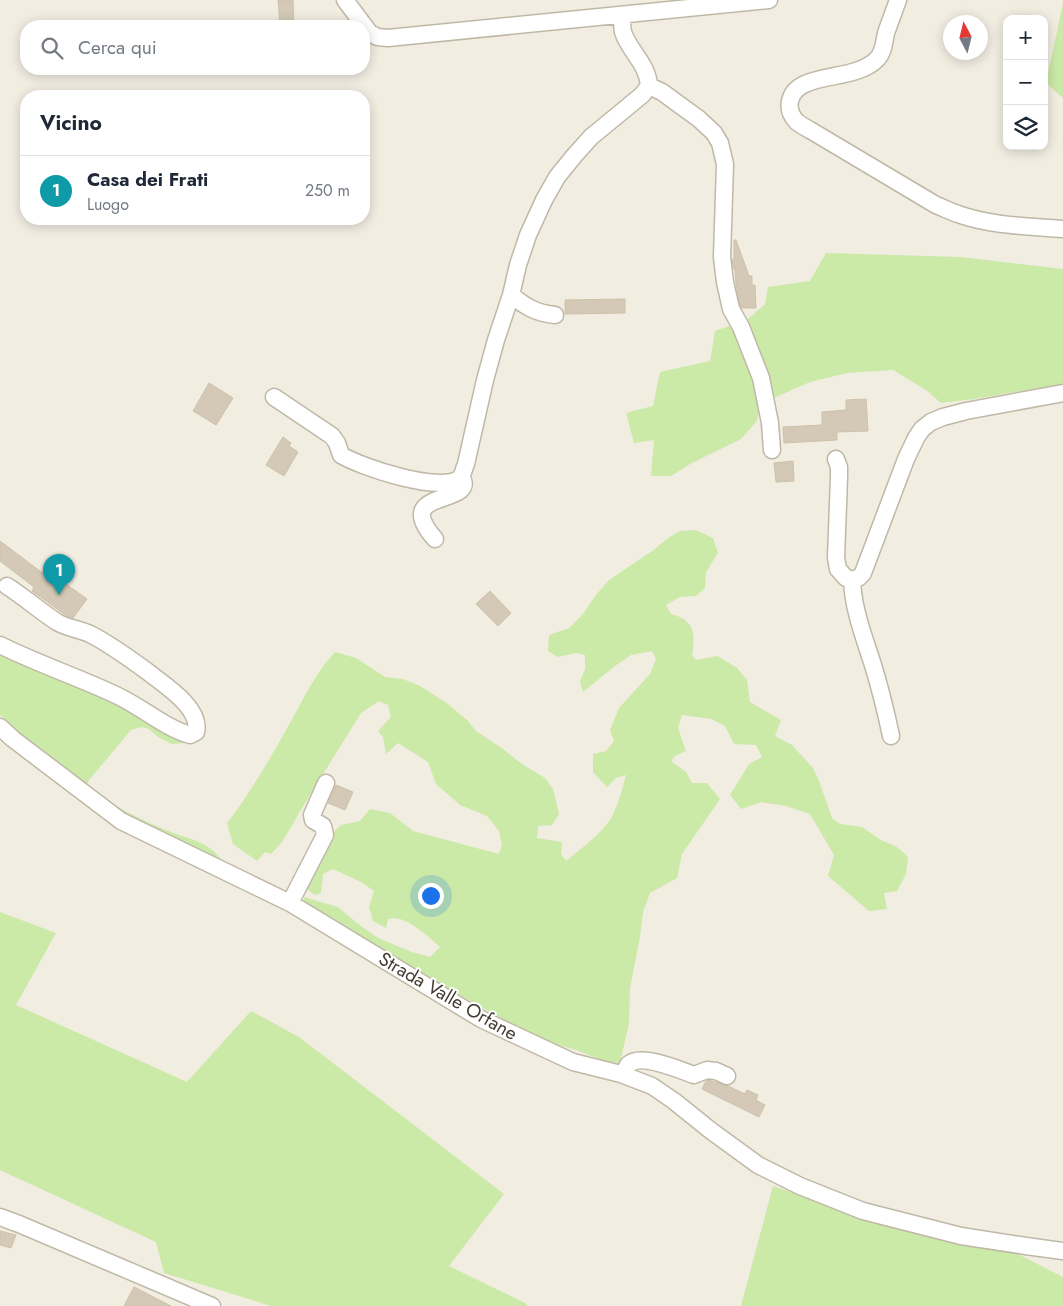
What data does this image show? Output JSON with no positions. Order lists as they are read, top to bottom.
{
  "streets": {
    "street": ["Strada Valle Orfane"]
  },
  "north": "top",
  "page": {
    "map_buttons": ["+", "−"],
    "search": "Cerca qui",
    "heading": "Vicino",
    "list": [
      {
        "mark": "1",
        "name": "Casa dei Frati",
        "note": "Luogo",
        "value": "250 m"
      }
    ],
    "pins": "1"
  }
}
